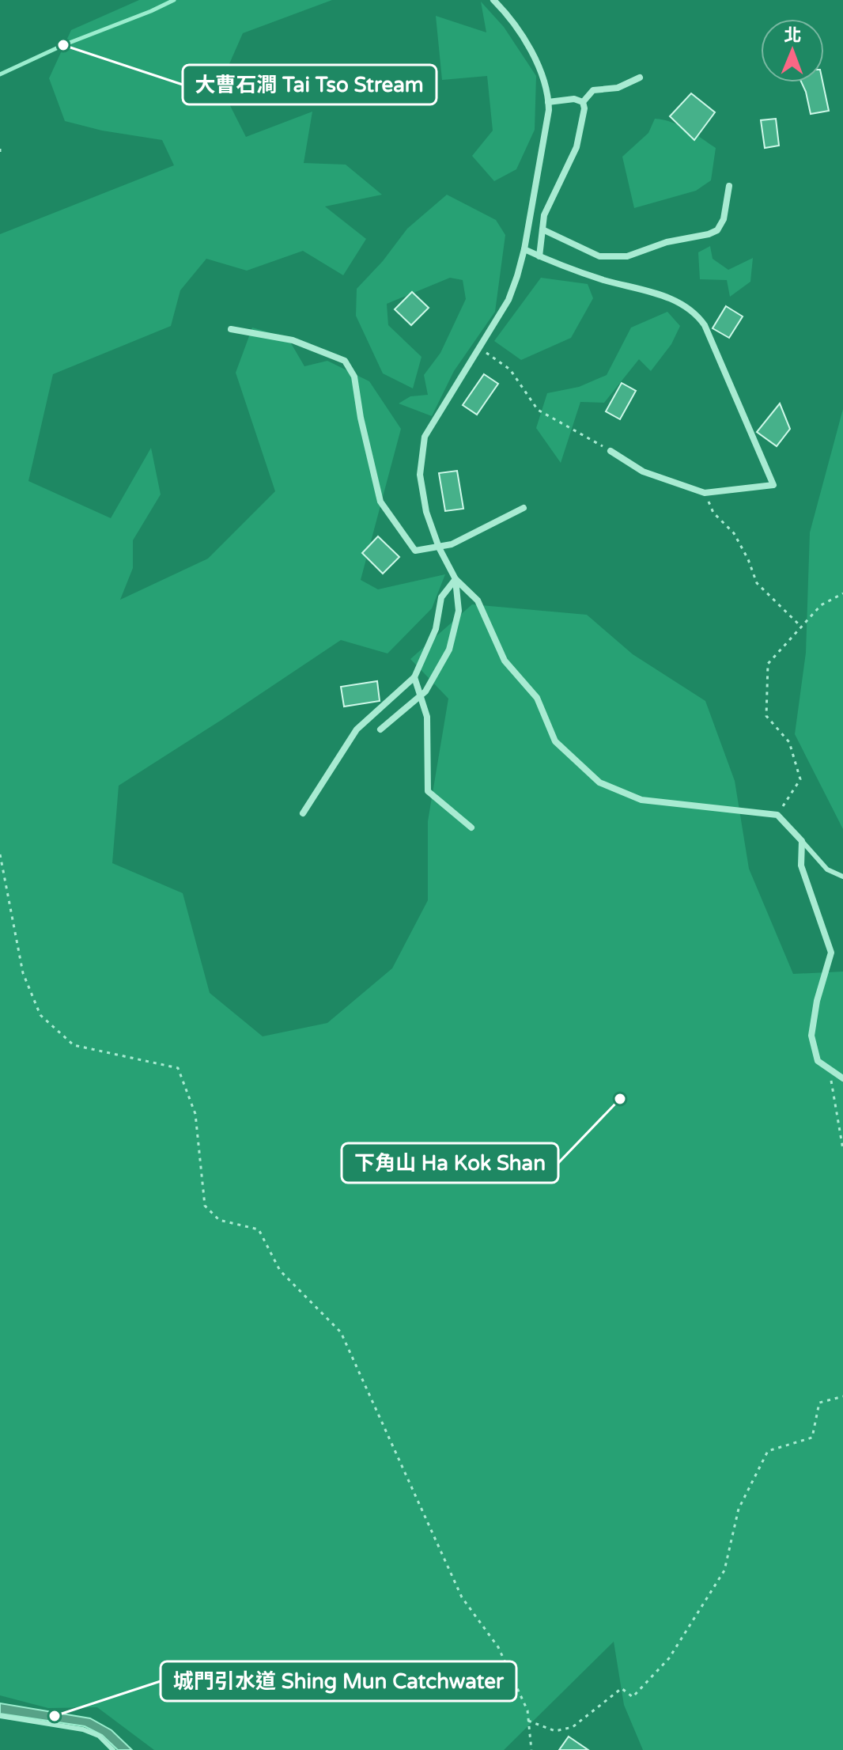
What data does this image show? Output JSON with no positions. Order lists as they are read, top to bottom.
{
  "places": ["大曹石澗 Tai Tso Stream", "下角山 Ha Kok Shan", "城門引水道 Shing Mun Catchwater"],
  "north": "top"
}
